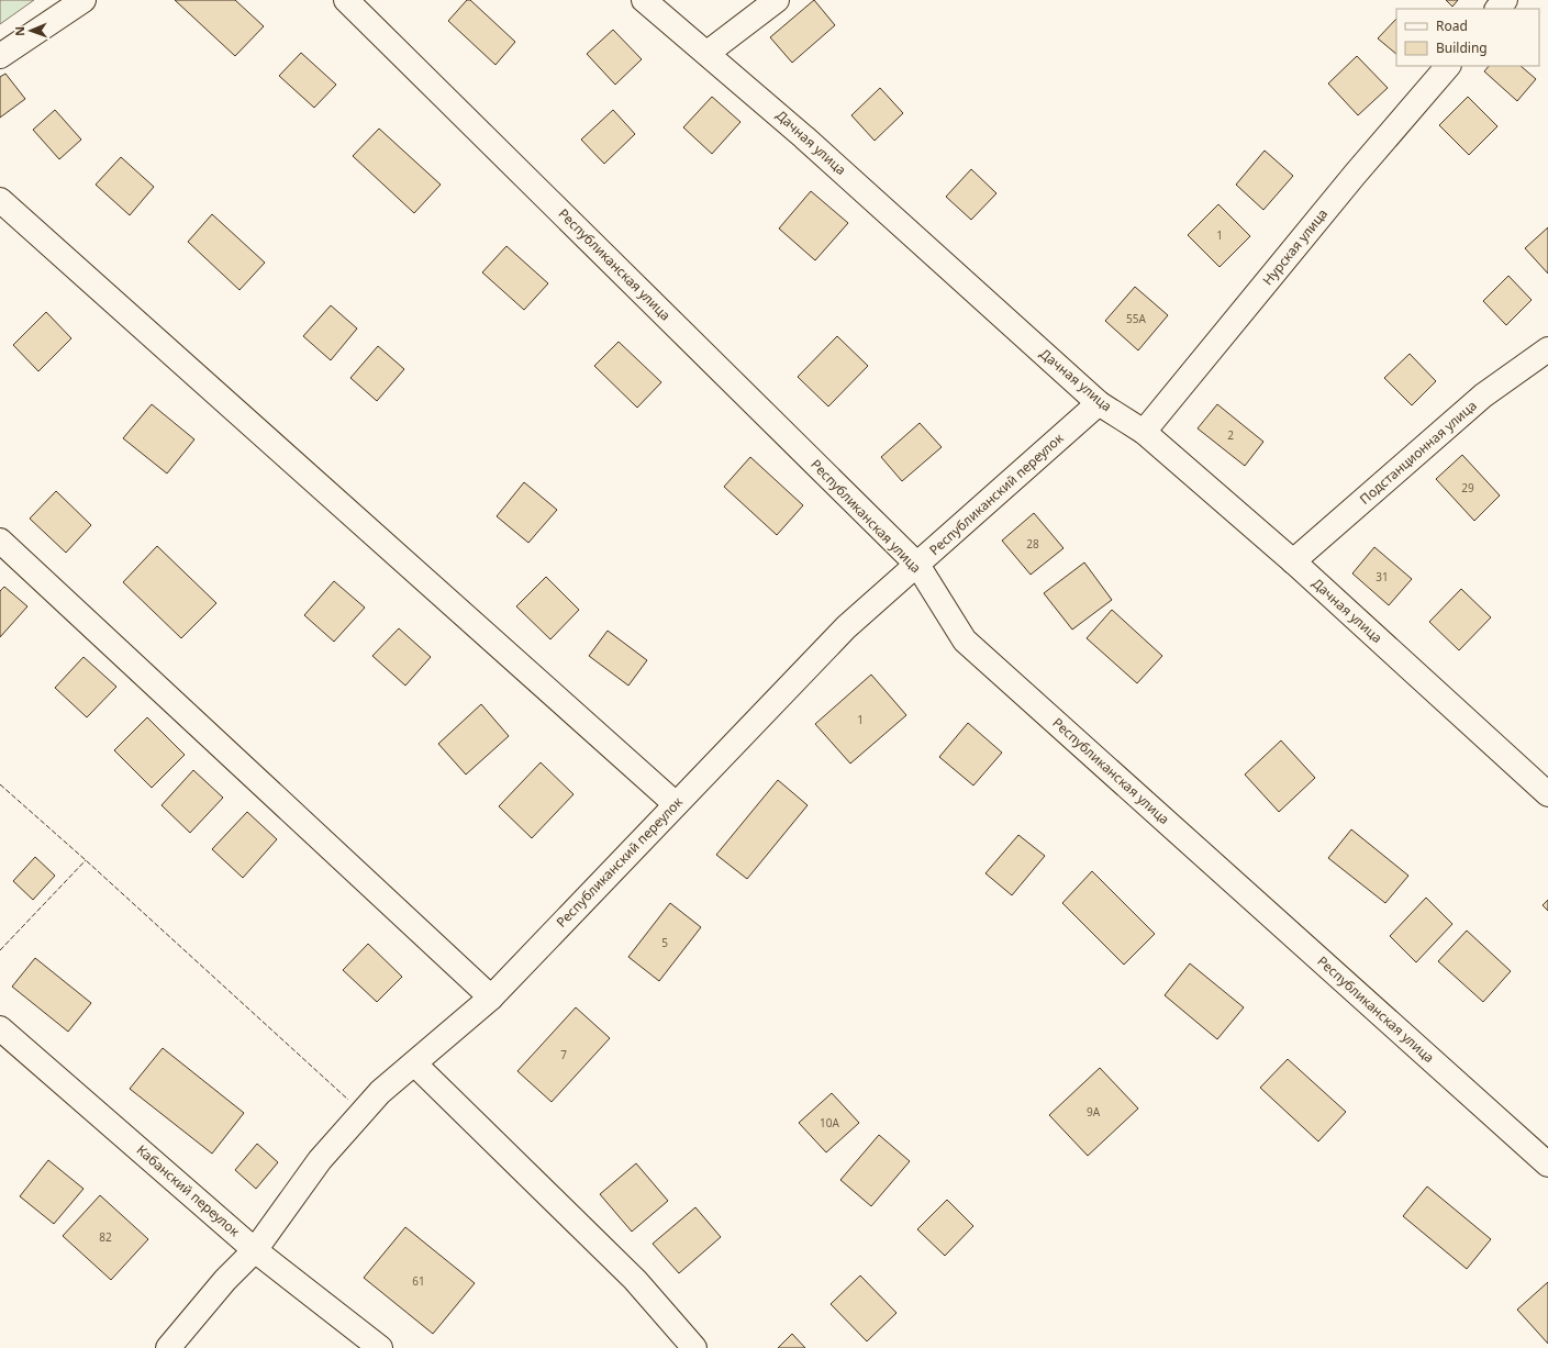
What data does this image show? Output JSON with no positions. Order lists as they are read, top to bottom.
{
  "streets": {
    "street": [
      "Дачная улица",
      "Нурская улица",
      "Республиканская улица",
      "Подстанционная улица",
      "Республиканский переулок",
      "Кабанский переулок"
    ]
  },
  "crossings": [
    ["Дачная улица", "Нурская улица"],
    ["Дачная улица", "Подстанционная улица"],
    ["Дачная улица", "Республиканский переулок"],
    ["Республиканская улица", "Республиканский переулок"],
    ["Республиканский переулок", "Кабанский переулок"]
  ],
  "house_numbers": [
    "1",
    "55А",
    "2",
    "29",
    "28",
    "31",
    "1",
    "5",
    "7",
    "9А",
    "10А",
    "82",
    "61"
  ],
  "legend": ["Road", "Building"],
  "north": "left"
}
